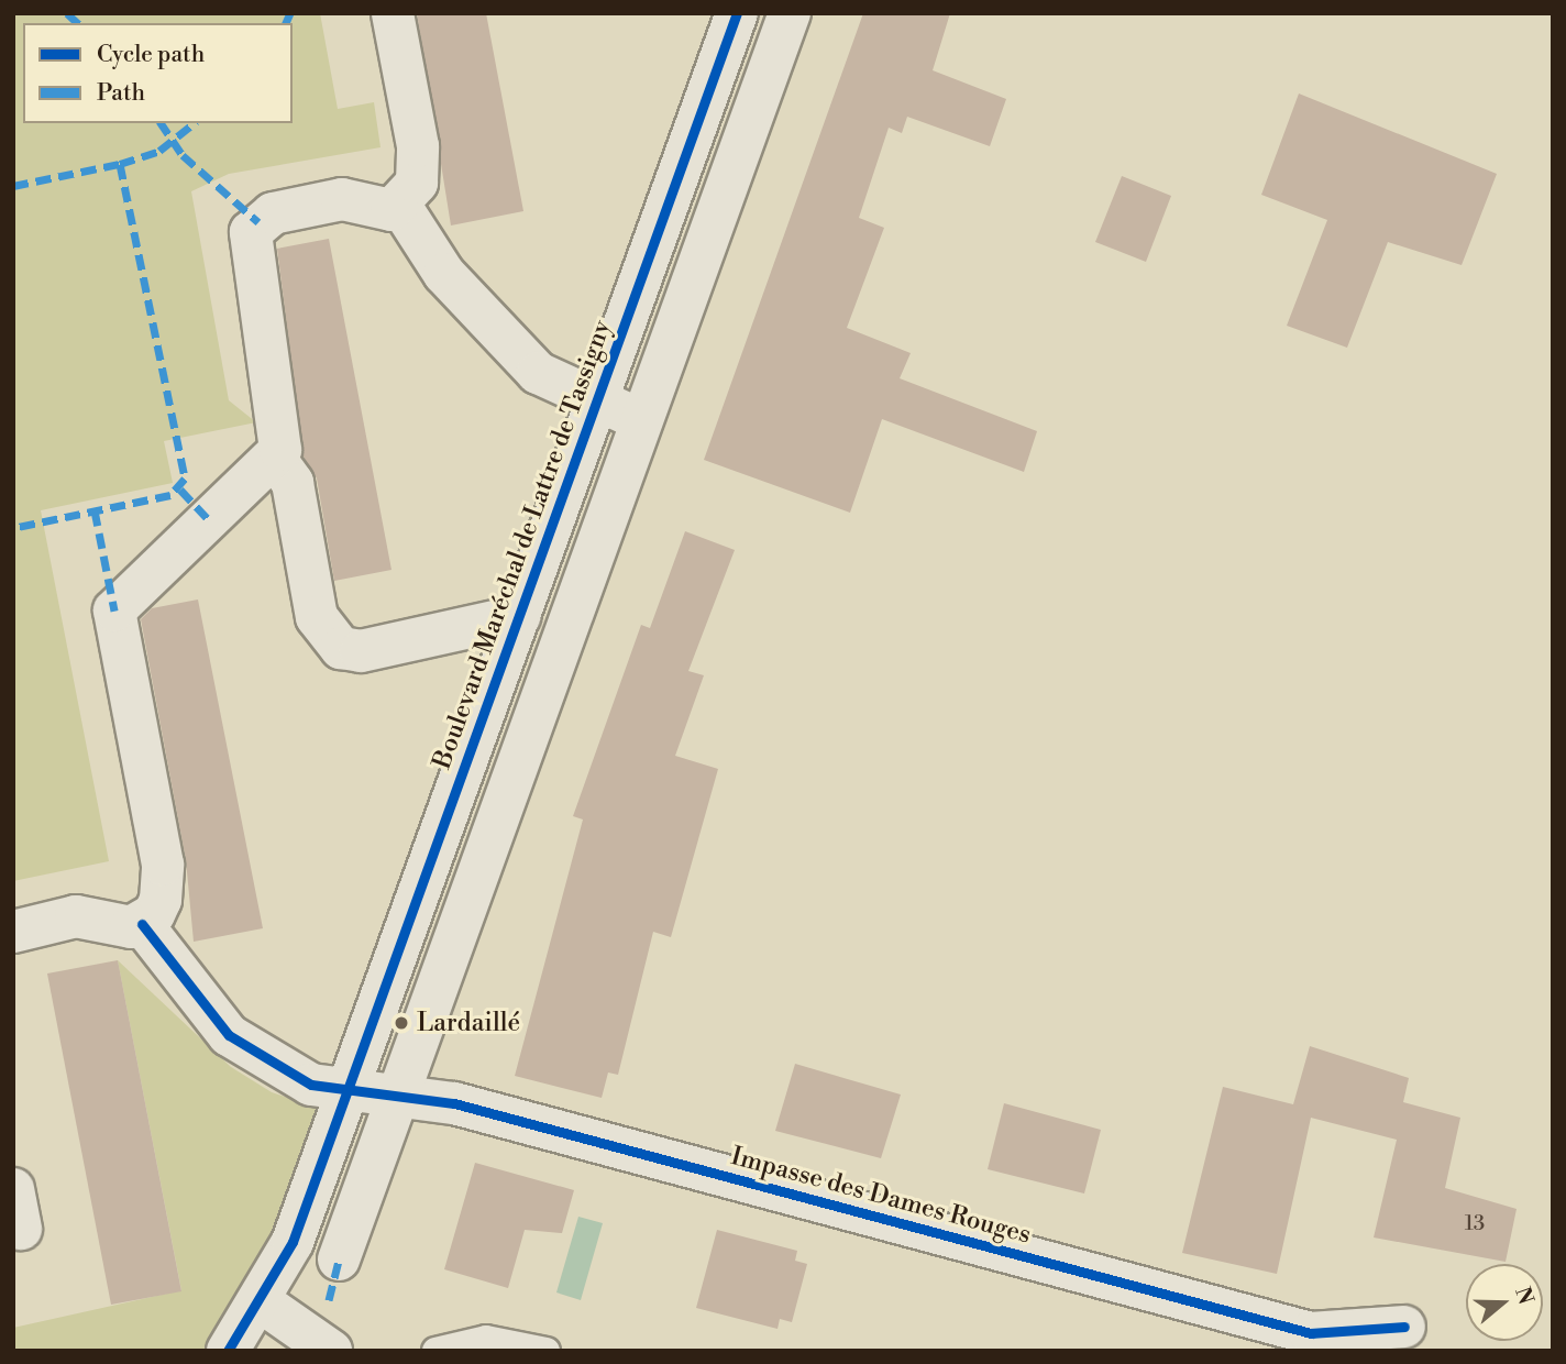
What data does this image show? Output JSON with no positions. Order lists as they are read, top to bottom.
{
  "streets": {
    "street": ["Boulevard Maréchal de Lattre de Tassigny", "Impasse des Dames Rouges"]
  },
  "crossings": [
    ["Boulevard Maréchal de Lattre de Tassigny", "Impasse des Dames Rouges"]
  ],
  "places": ["Lardaillé"],
  "house_numbers": ["13"],
  "legend": ["Cycle path", "Path"],
  "north": "right"
}
